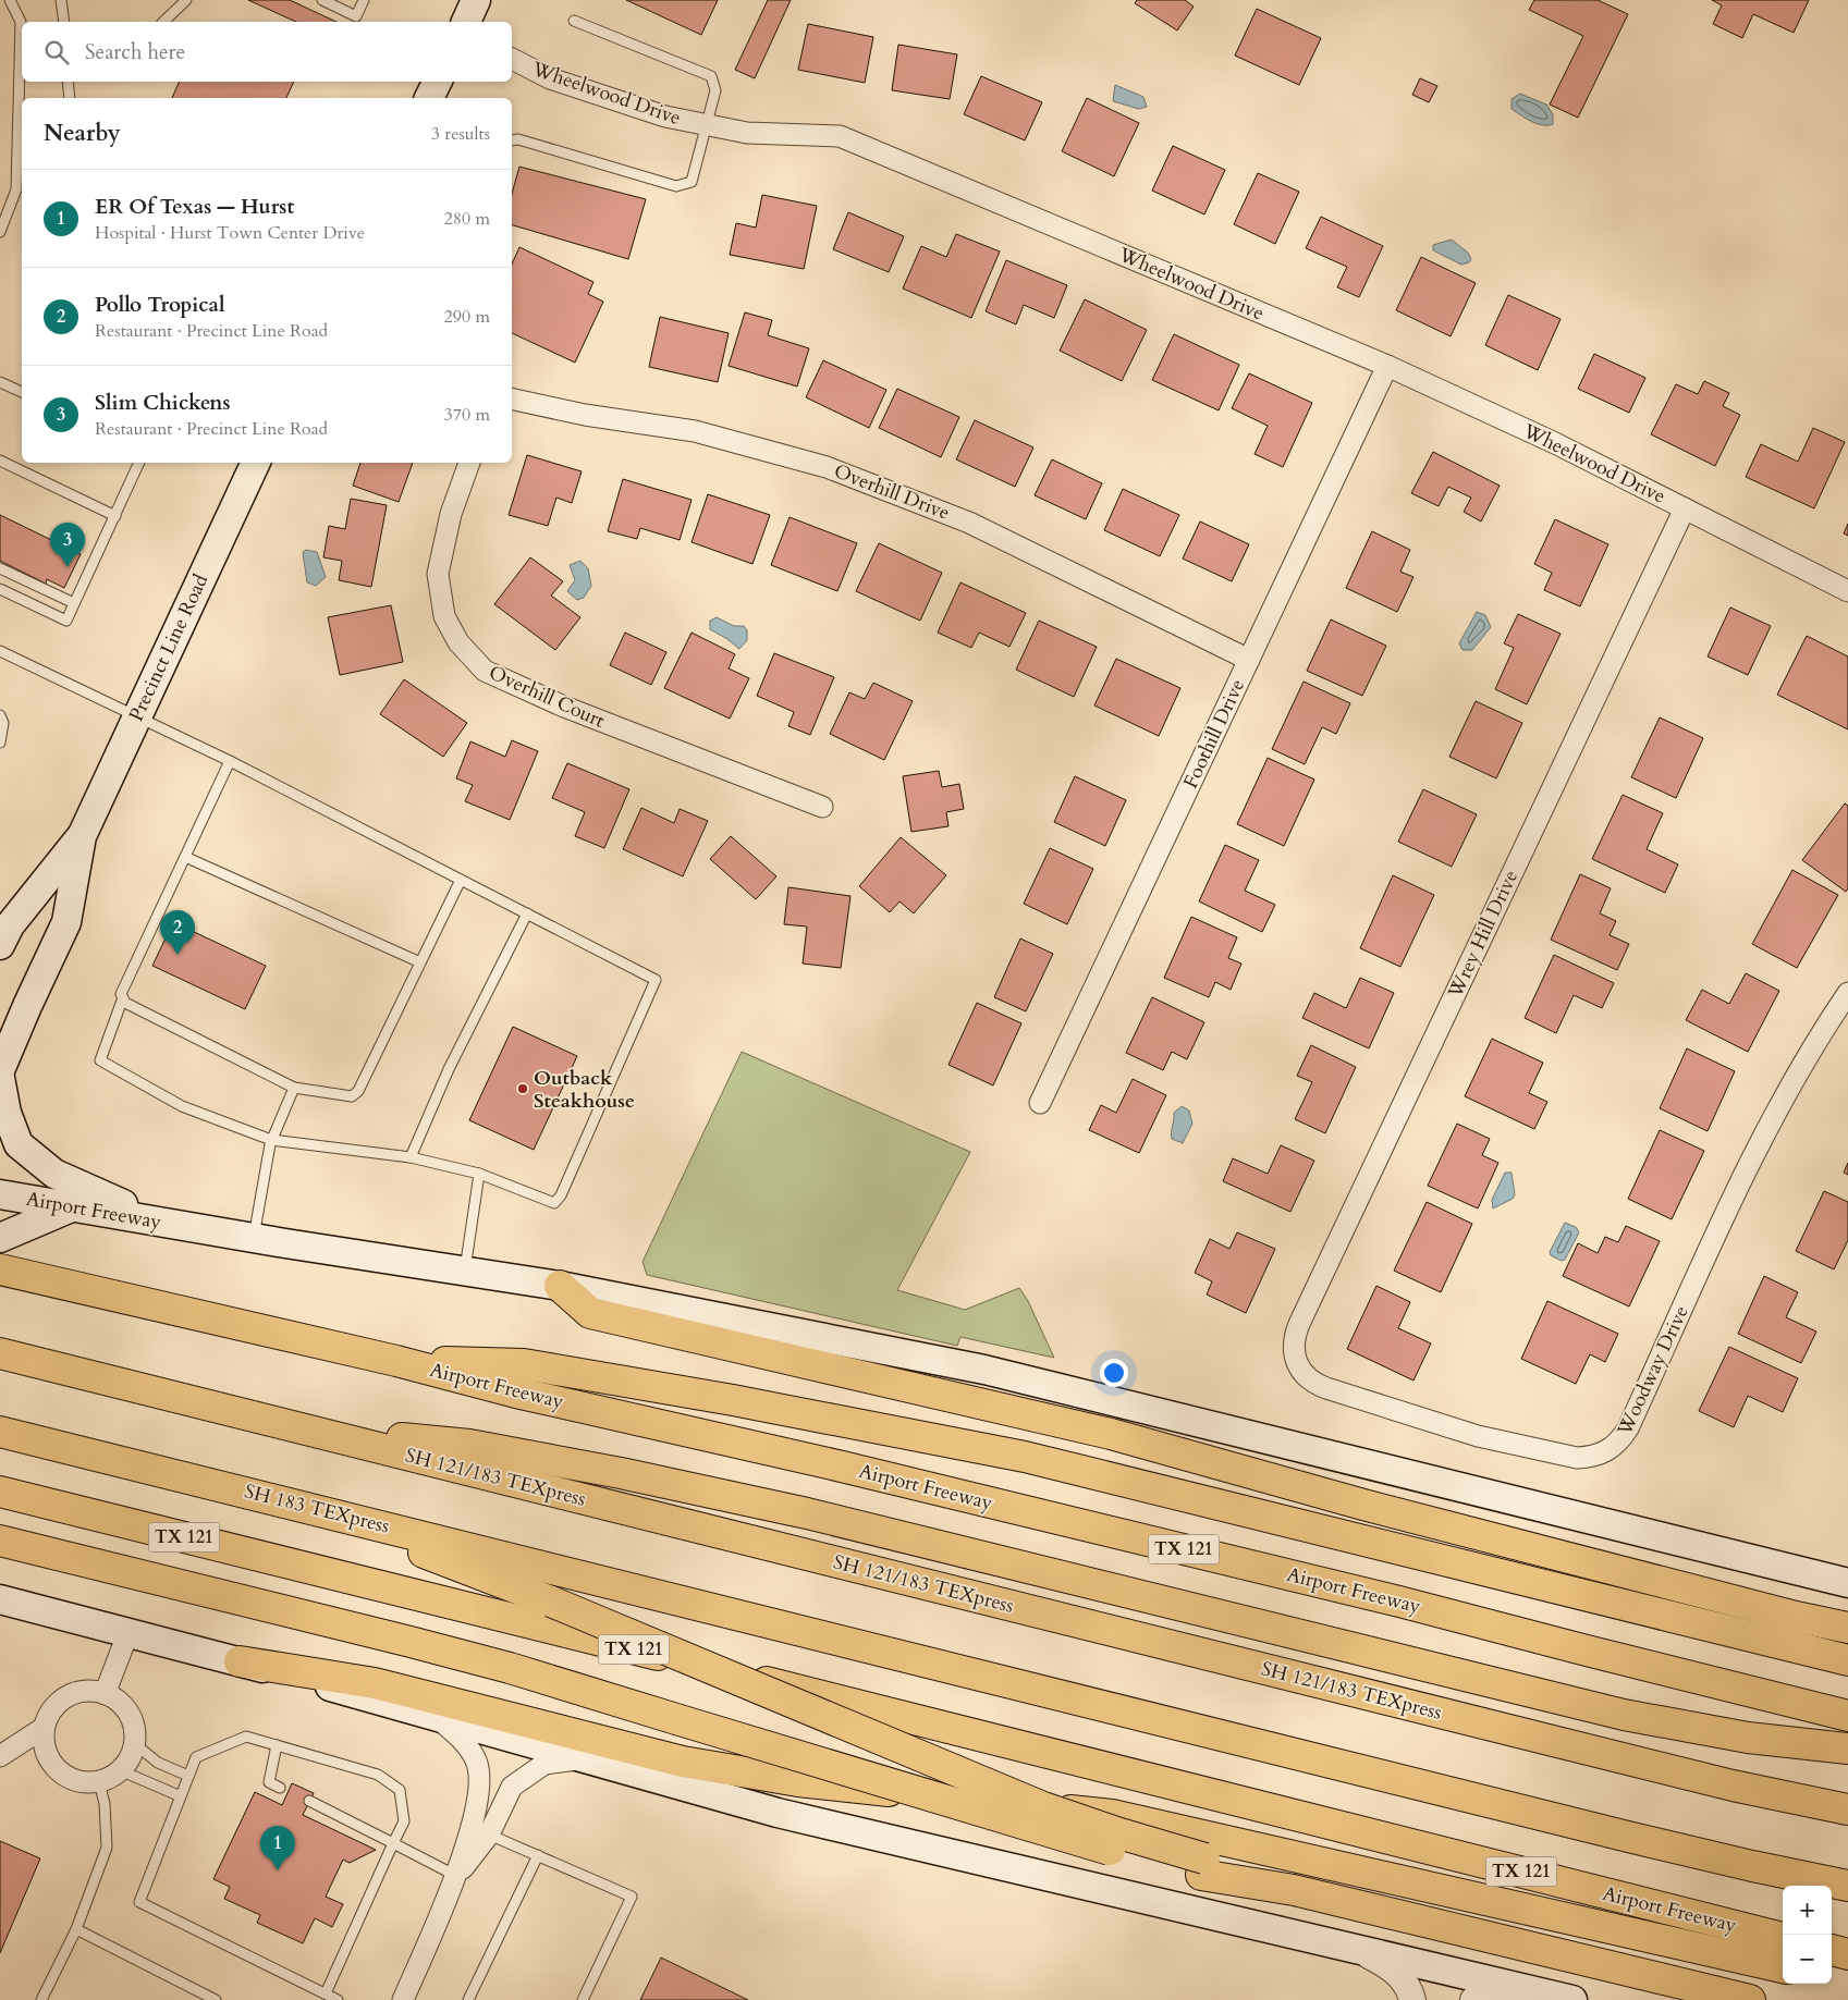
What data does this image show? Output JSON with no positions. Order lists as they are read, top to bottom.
{
  "streets": {
    "highway": [
      "Airport Freeway",
      "SH 121/183 TEXpress",
      "SH 183 TEXpress",
      "TX 121"
    ],
    "main road": ["Precinct Line Road"],
    "street": [
      "Wheelwood Drive",
      "Overhill Drive",
      "Overhill Court",
      "Foothill Drive",
      "Wrey Hill Drive",
      "Woodway Drive"
    ]
  },
  "crossings": [
    ["Wheelwood Drive", "Foothill Drive"],
    ["Wheelwood Drive", "Wrey Hill Drive"],
    ["Overhill Drive", "Foothill Drive"],
    ["Wrey Hill Drive", "Woodway Drive"]
  ],
  "places": ["Outback Steakhouse"],
  "page": {
    "search": "Search here",
    "heading": ["Nearby", "3 results"],
    "list": [
      {
        "mark": "1",
        "name": "ER Of Texas — Hurst",
        "note": "Hospital · Hurst Town Center Drive",
        "value": "280 m"
      },
      {
        "mark": "2",
        "name": "Pollo Tropical",
        "note": "Restaurant · Precinct Line Road",
        "value": "290 m"
      },
      {
        "mark": "3",
        "name": "Slim Chickens",
        "note": "Restaurant · Precinct Line Road",
        "value": "370 m"
      }
    ],
    "pins": ["3", "2", "1"],
    "map_buttons": ["+", "−"]
  }
}
